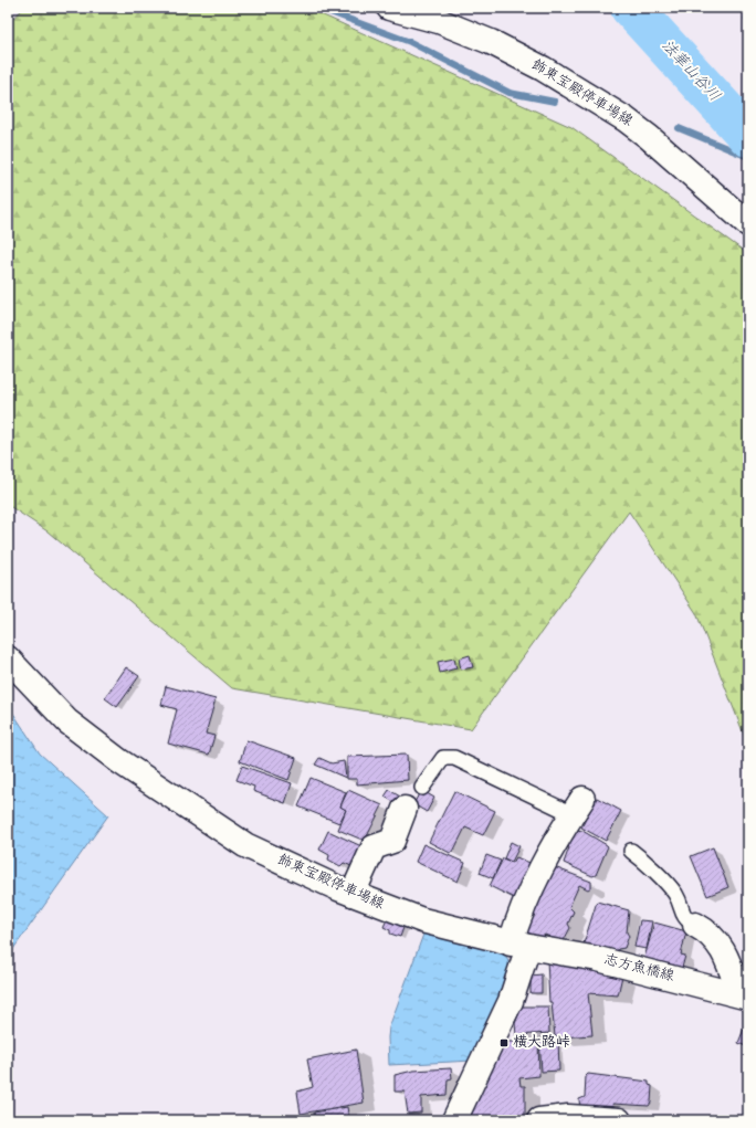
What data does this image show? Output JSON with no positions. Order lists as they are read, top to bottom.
{
  "streets": {
    "main road": ["飾東宝殿停車場線", "志方魚橋線"]
  },
  "crossings": [
    ["飾東宝殿停車場線", "志方魚橋線"]
  ],
  "water": ["法華山谷川"],
  "places": {
    "transit": ["横大路峠"]
  }
}
